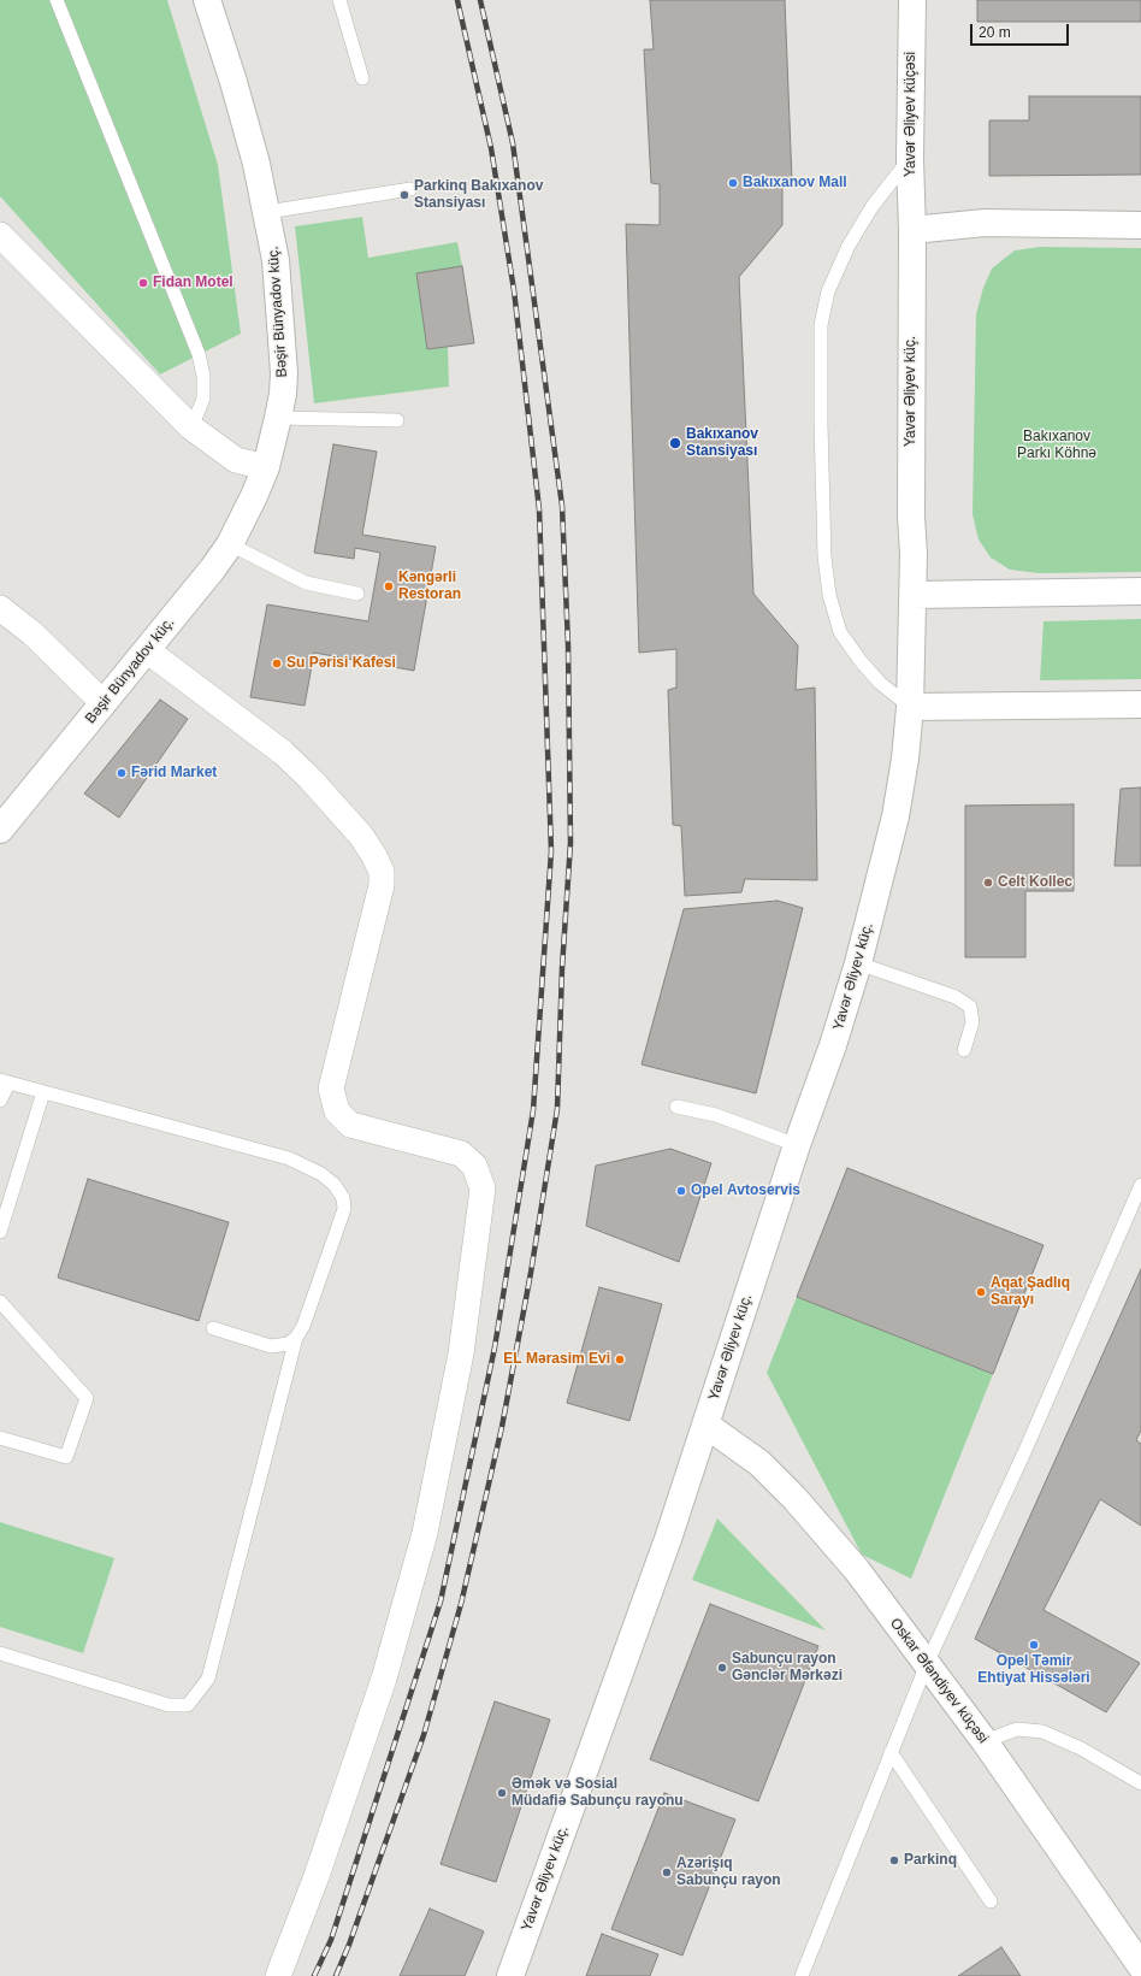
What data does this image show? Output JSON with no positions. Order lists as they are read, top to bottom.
{
  "streets": {
    "street": [
      "Yavər Əliyev küçəsi",
      "Bəşir Bünyadov küç.",
      "Yavər Əliyev küç.",
      "Oskar Əfəndiyev küçəsi"
    ]
  },
  "crossings": [
    ["Yavər Əliyev küçəsi", "Yavər Əliyev küç."],
    ["Yavər Əliyev küç.", "Oskar Əfəndiyev küçəsi"]
  ],
  "parks": ["Bakıxanov Parkı Köhnə"],
  "places": [
    "Bakıxanov Mall",
    "Parkinq Bakıxanov Stansiyası",
    "Fidan Motel",
    "Bakıxanov Stansiyası",
    "Kəngərli Restoran",
    "Su Pərisi Kafesi",
    "Fərid Market",
    "Celt Kollec",
    "Opel Avtoservis",
    "Aqat Şadlıq Sarayı",
    "EL Mərasim Evi",
    "Opel Təmir Ehtiyat Hissələri",
    "Sabunçu rayon Gənclər Mərkəzi",
    "Əmək və Sosial Müdafiə Sabunçu rayonu",
    "Parkinq",
    "Azərişıq Sabunçu rayon"
  ],
  "scale_bar": "20 m"
}
